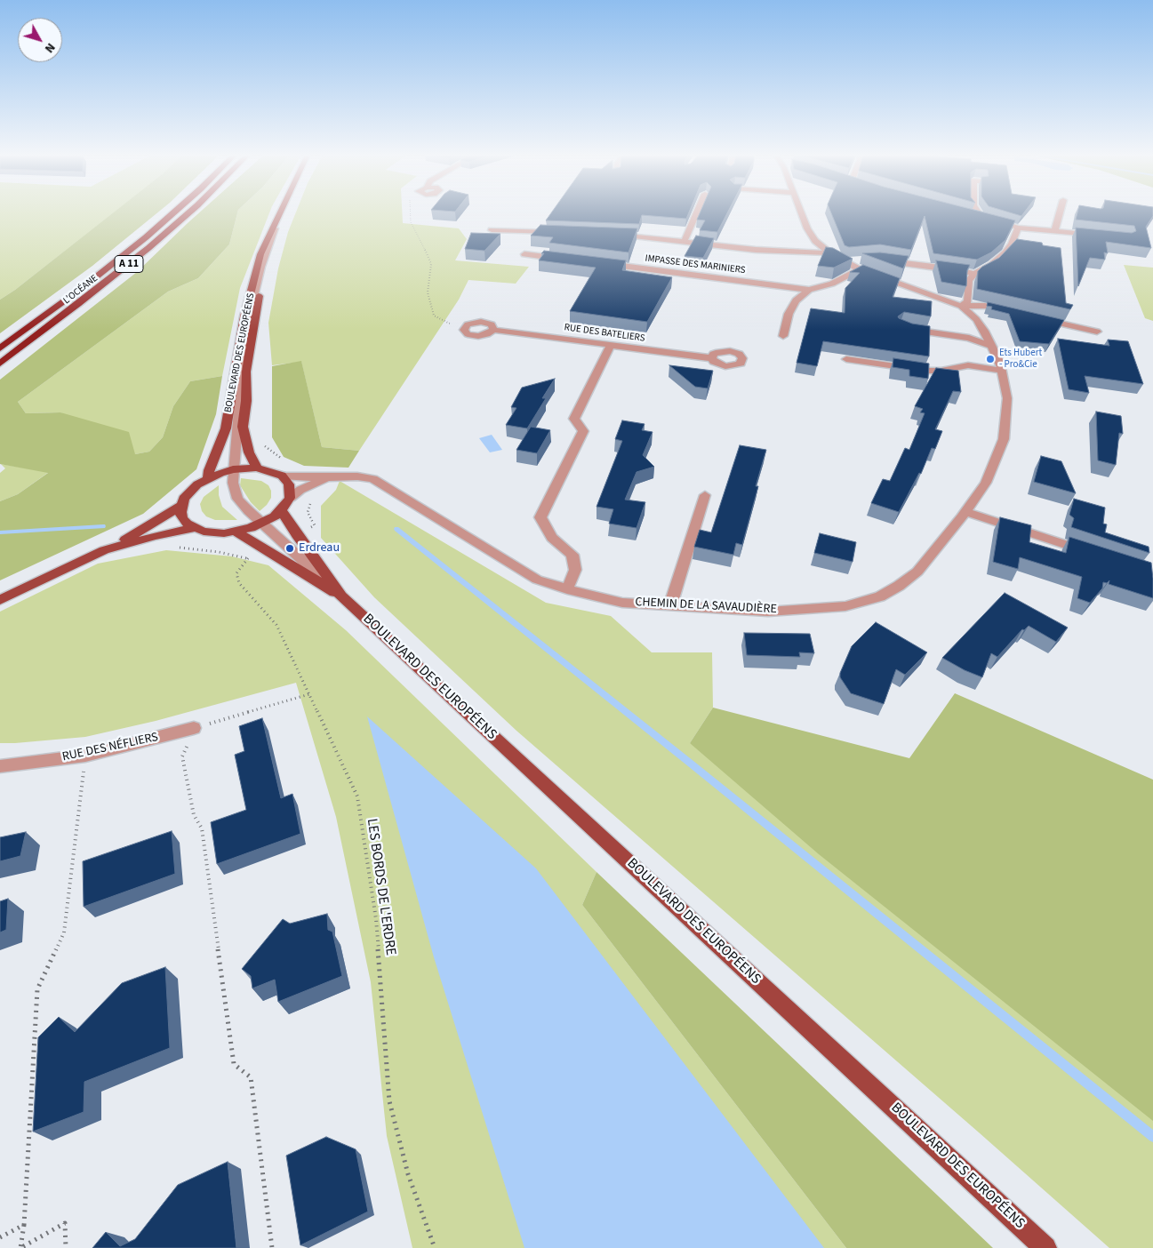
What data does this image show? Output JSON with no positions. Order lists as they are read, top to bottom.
{
  "streets": {
    "highway": ["A 11", "L’OCÉANE"],
    "main road": ["BOULEVARD DES EUROPÉENS"],
    "street": [
      "IMPASSE DES MARINIERS",
      "RUE DES BATELIERS",
      "CHEMIN DE LA SAVAUDIÈRE",
      "RUE DES NÉFLIERS"
    ],
    "path": ["LES BORDS DE L'ERDRE"]
  },
  "crossings": [
    ["IMPASSE DES MARINIERS", "CHEMIN DE LA SAVAUDIÈRE"],
    ["BOULEVARD DES EUROPÉENS", "CHEMIN DE LA SAVAUDIÈRE"]
  ],
  "places": ["Ets Hubert - Pro&Cie", "Erdreau"],
  "north": "bottom right"
}
